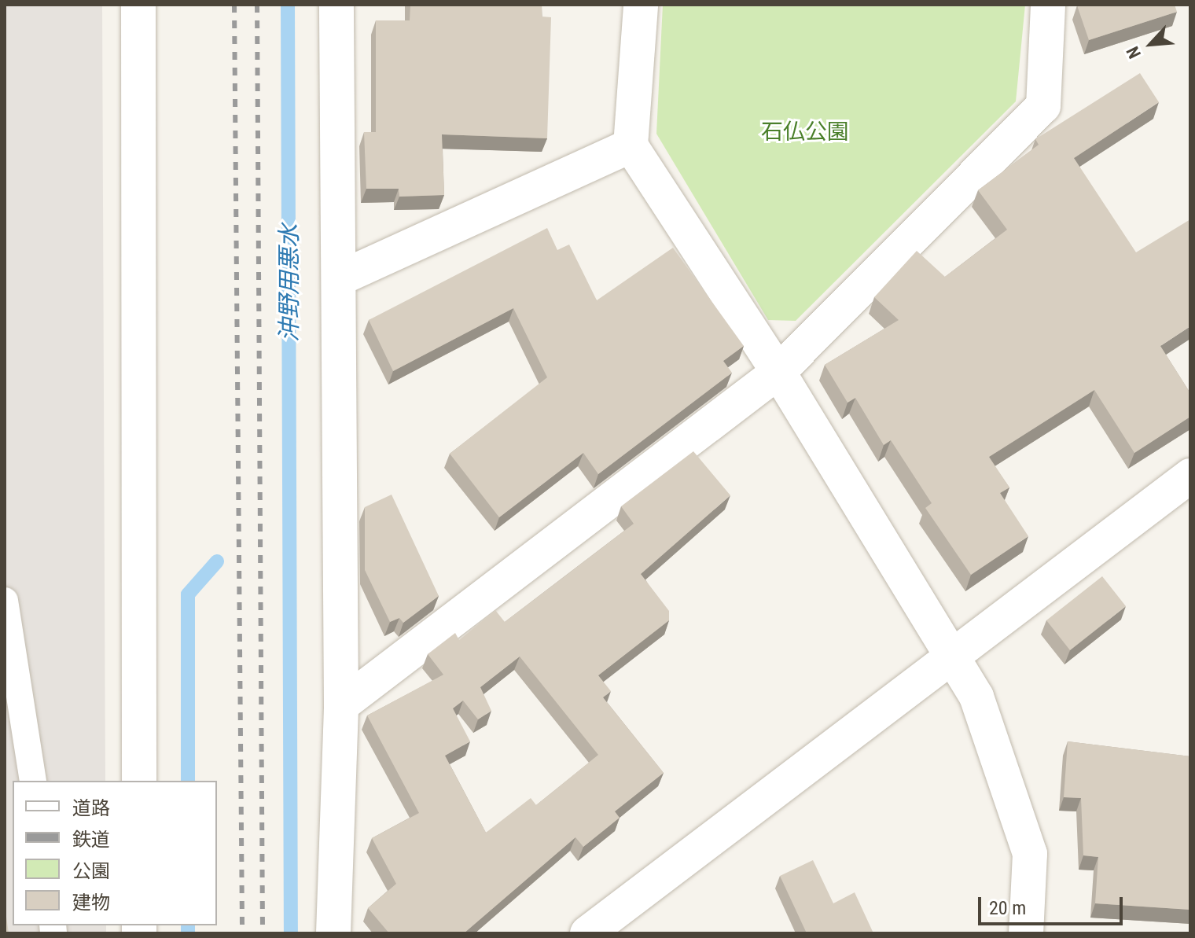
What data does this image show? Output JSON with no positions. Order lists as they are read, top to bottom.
{
  "water": ["沖野用悪水"],
  "parks": ["石仏公園"],
  "legend": [
    "道路",
    "鉄道",
    "公園",
    "建物"
  ],
  "scale_bar": "20 m",
  "north": "bottom left"
}
